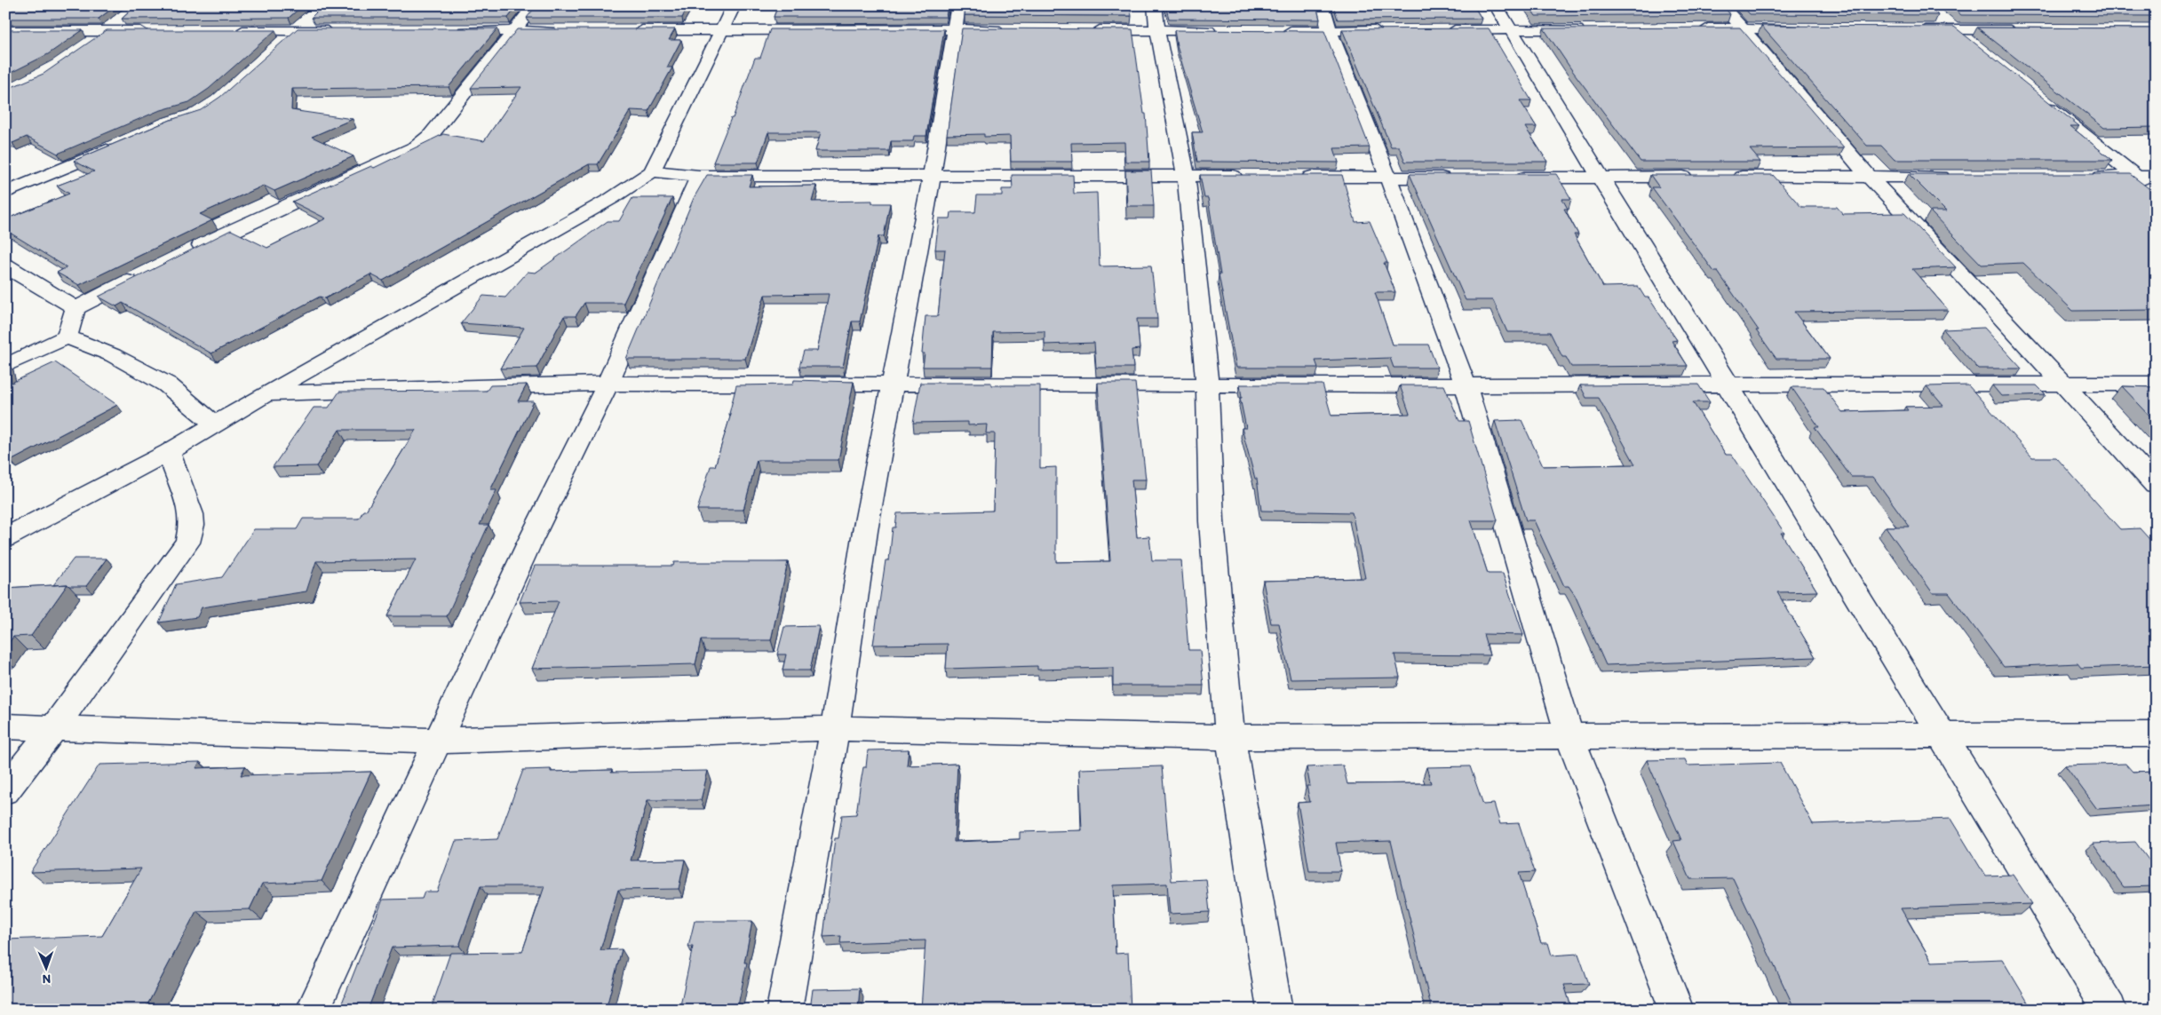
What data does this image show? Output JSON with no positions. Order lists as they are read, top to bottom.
{
  "north": "bottom"
}
